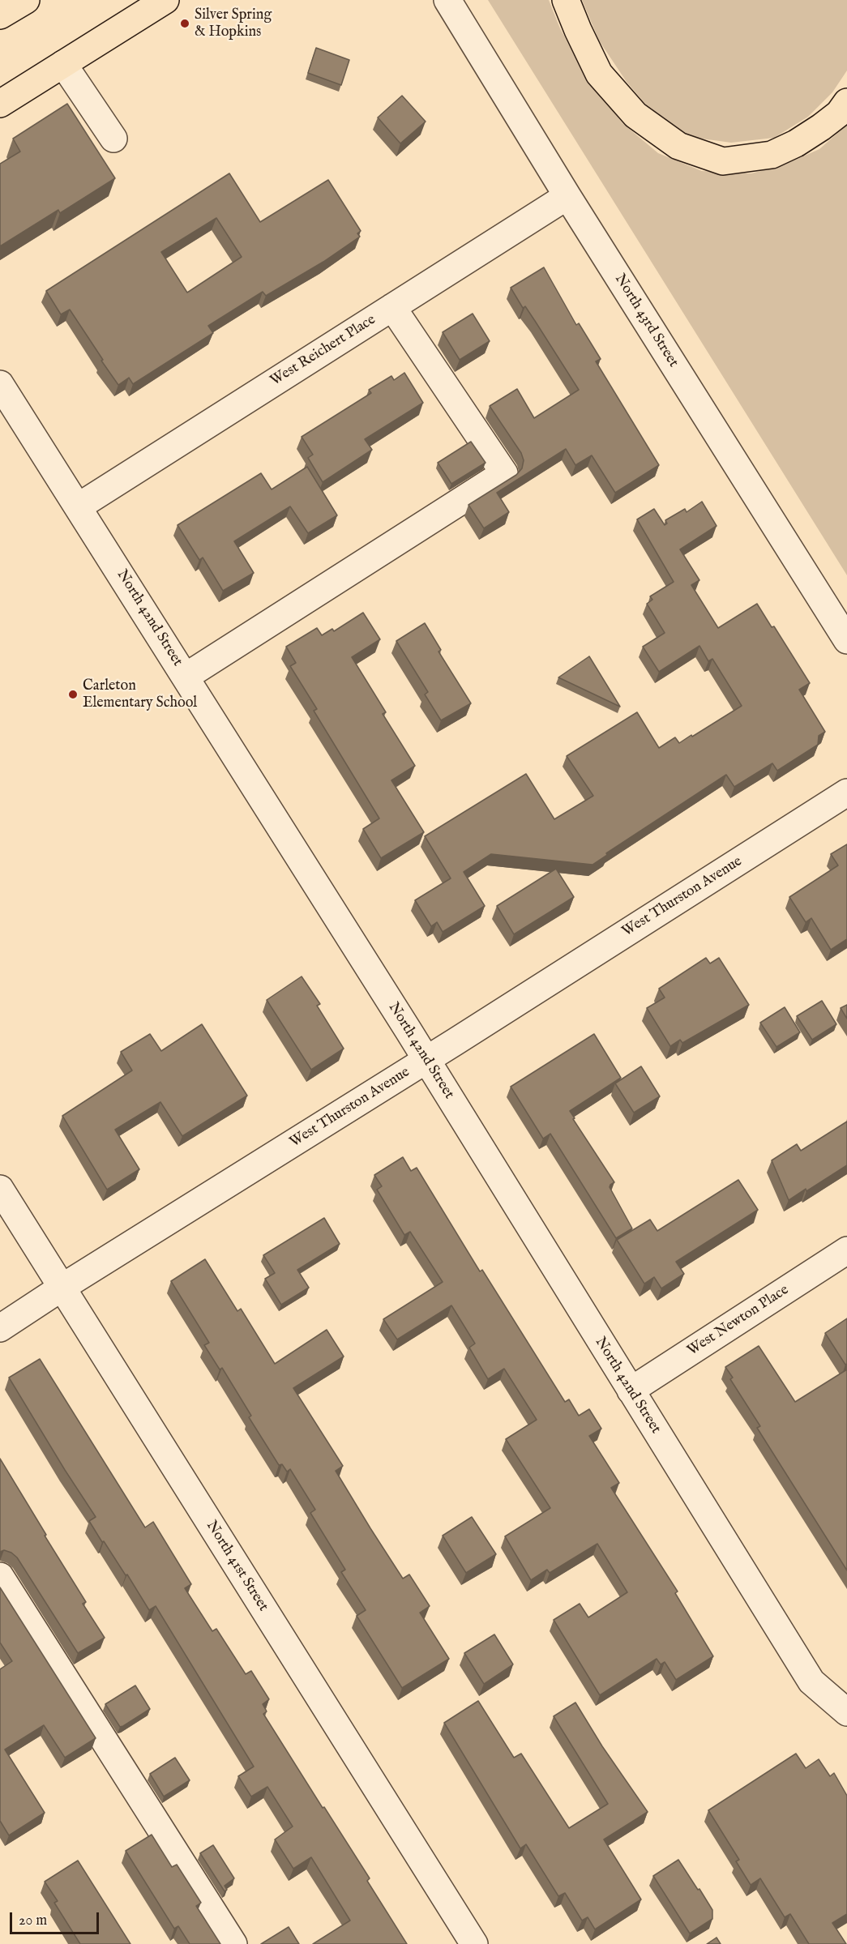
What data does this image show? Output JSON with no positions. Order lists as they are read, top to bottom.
{
  "streets": {
    "street": [
      "North 43rd Street",
      "West Reichert Place",
      "North 42nd Street",
      "West Thurston Avenue",
      "West Newton Place",
      "North 41st Street"
    ]
  },
  "crossings": [
    ["North 43rd Street", "West Reichert Place"],
    ["West Reichert Place", "North 42nd Street"],
    ["North 42nd Street", "West Thurston Avenue"],
    ["North 42nd Street", "West Newton Place"],
    ["West Thurston Avenue", "North 41st Street"]
  ],
  "places": ["Silver Spring & Hopkins", "Carleton Elementary School"],
  "scale_bar": "20 m"
}
